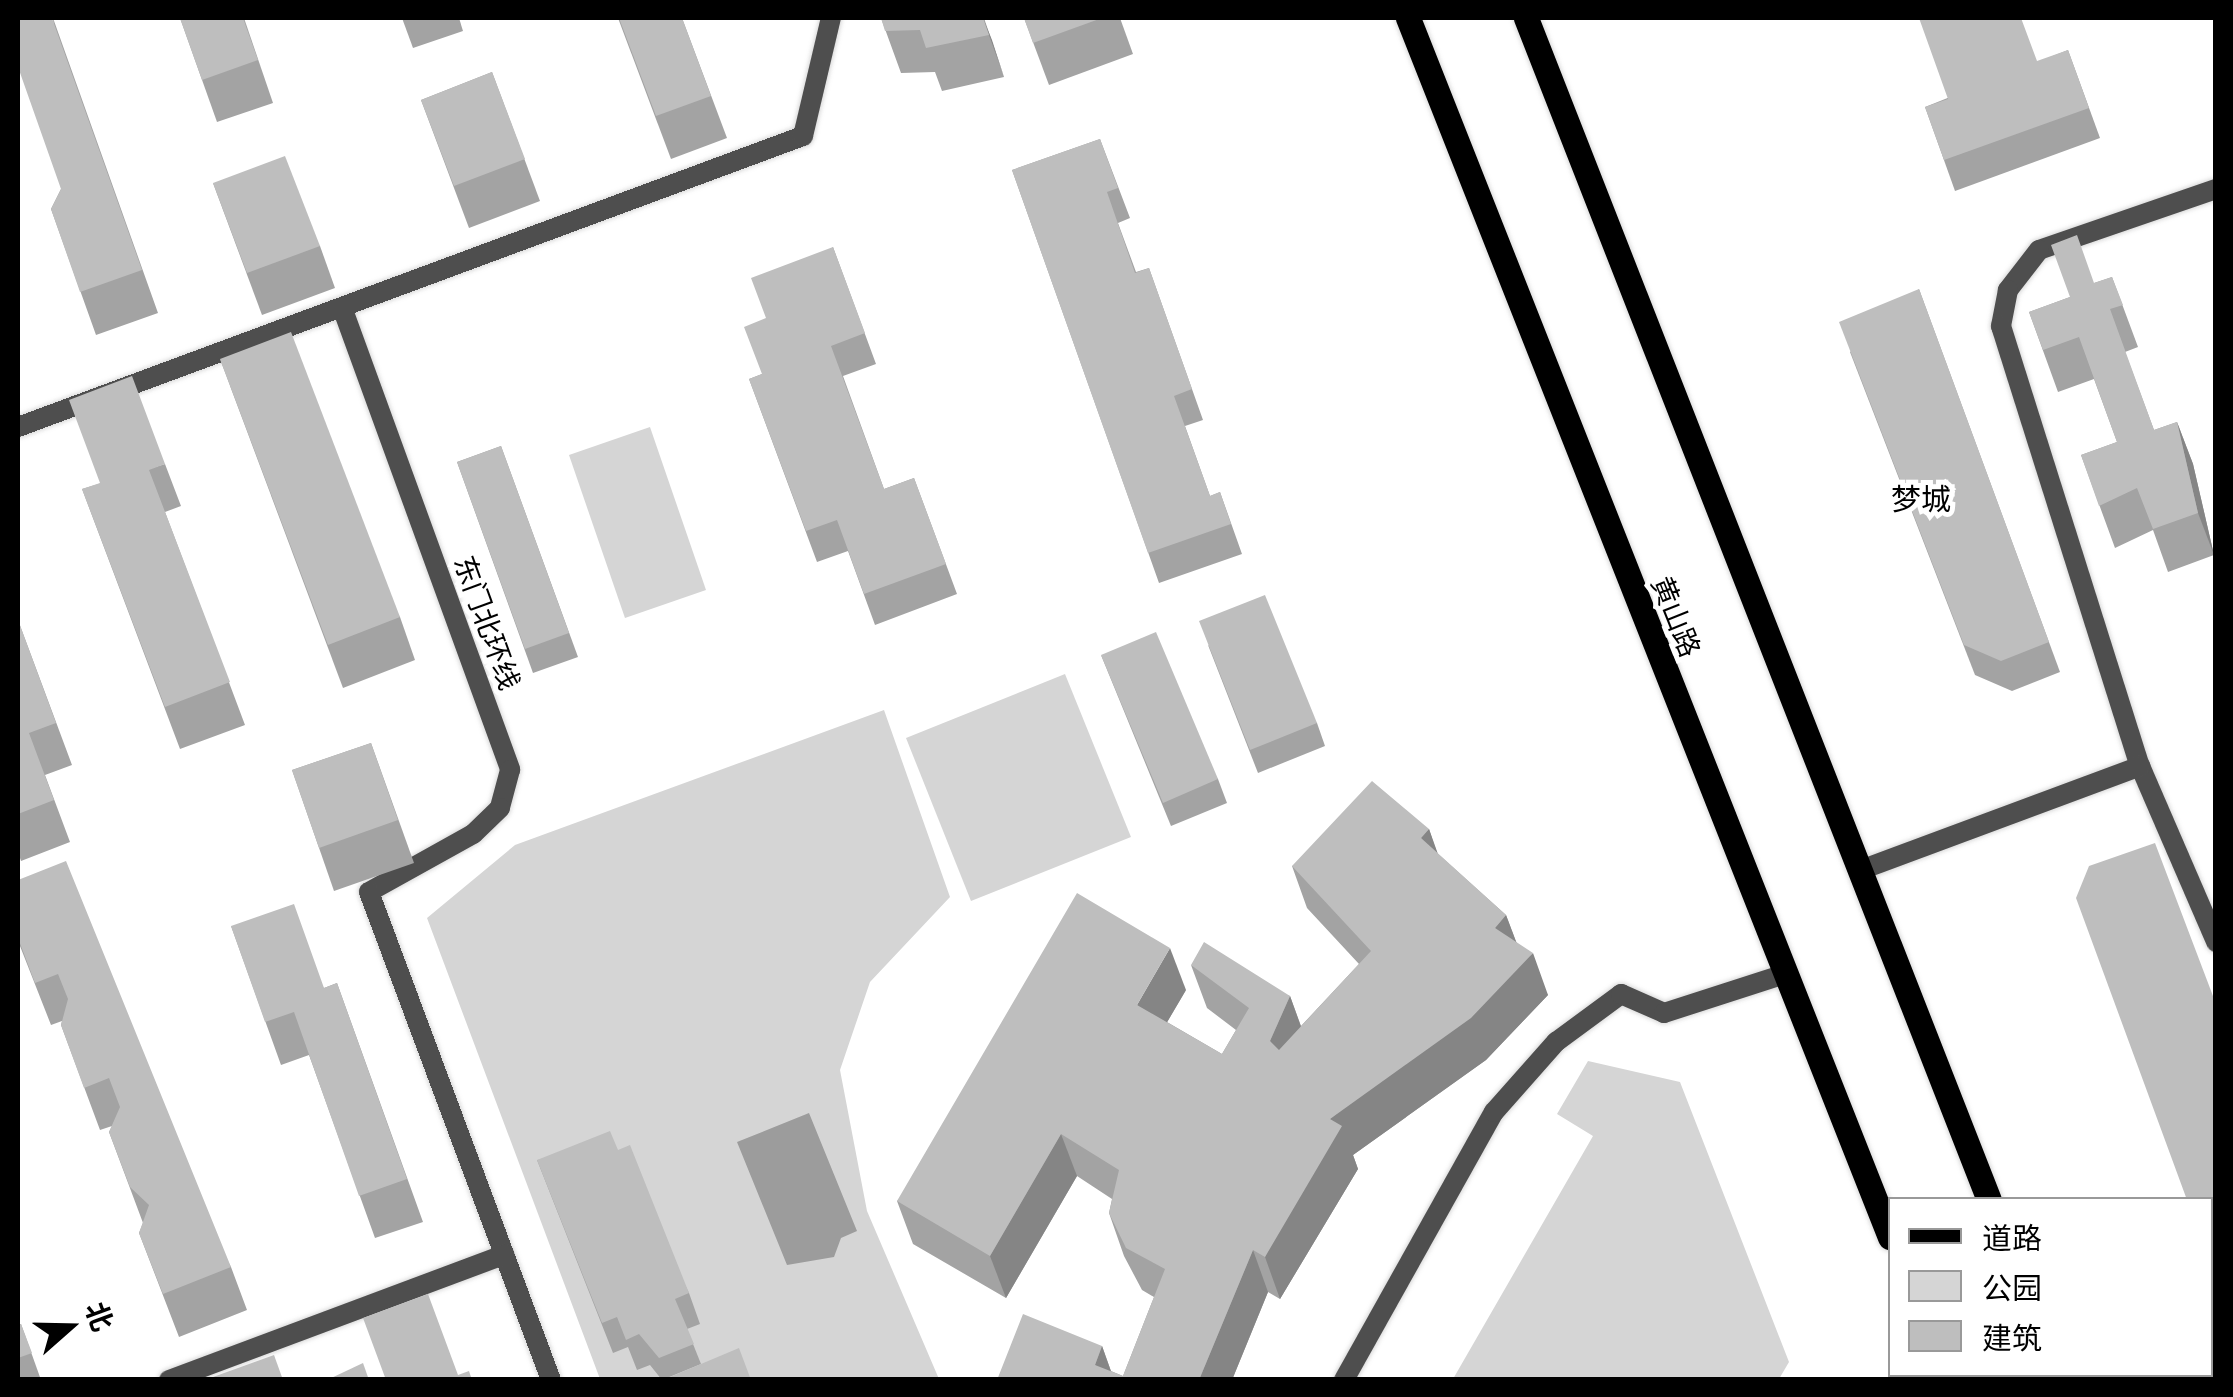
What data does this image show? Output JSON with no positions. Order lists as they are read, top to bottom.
{
  "streets": {
    "main road": ["黄山路"],
    "street": ["东门北环线"]
  },
  "districts": ["梦城"],
  "legend": ["道路", "公园", "建筑"],
  "north": "right"
}
